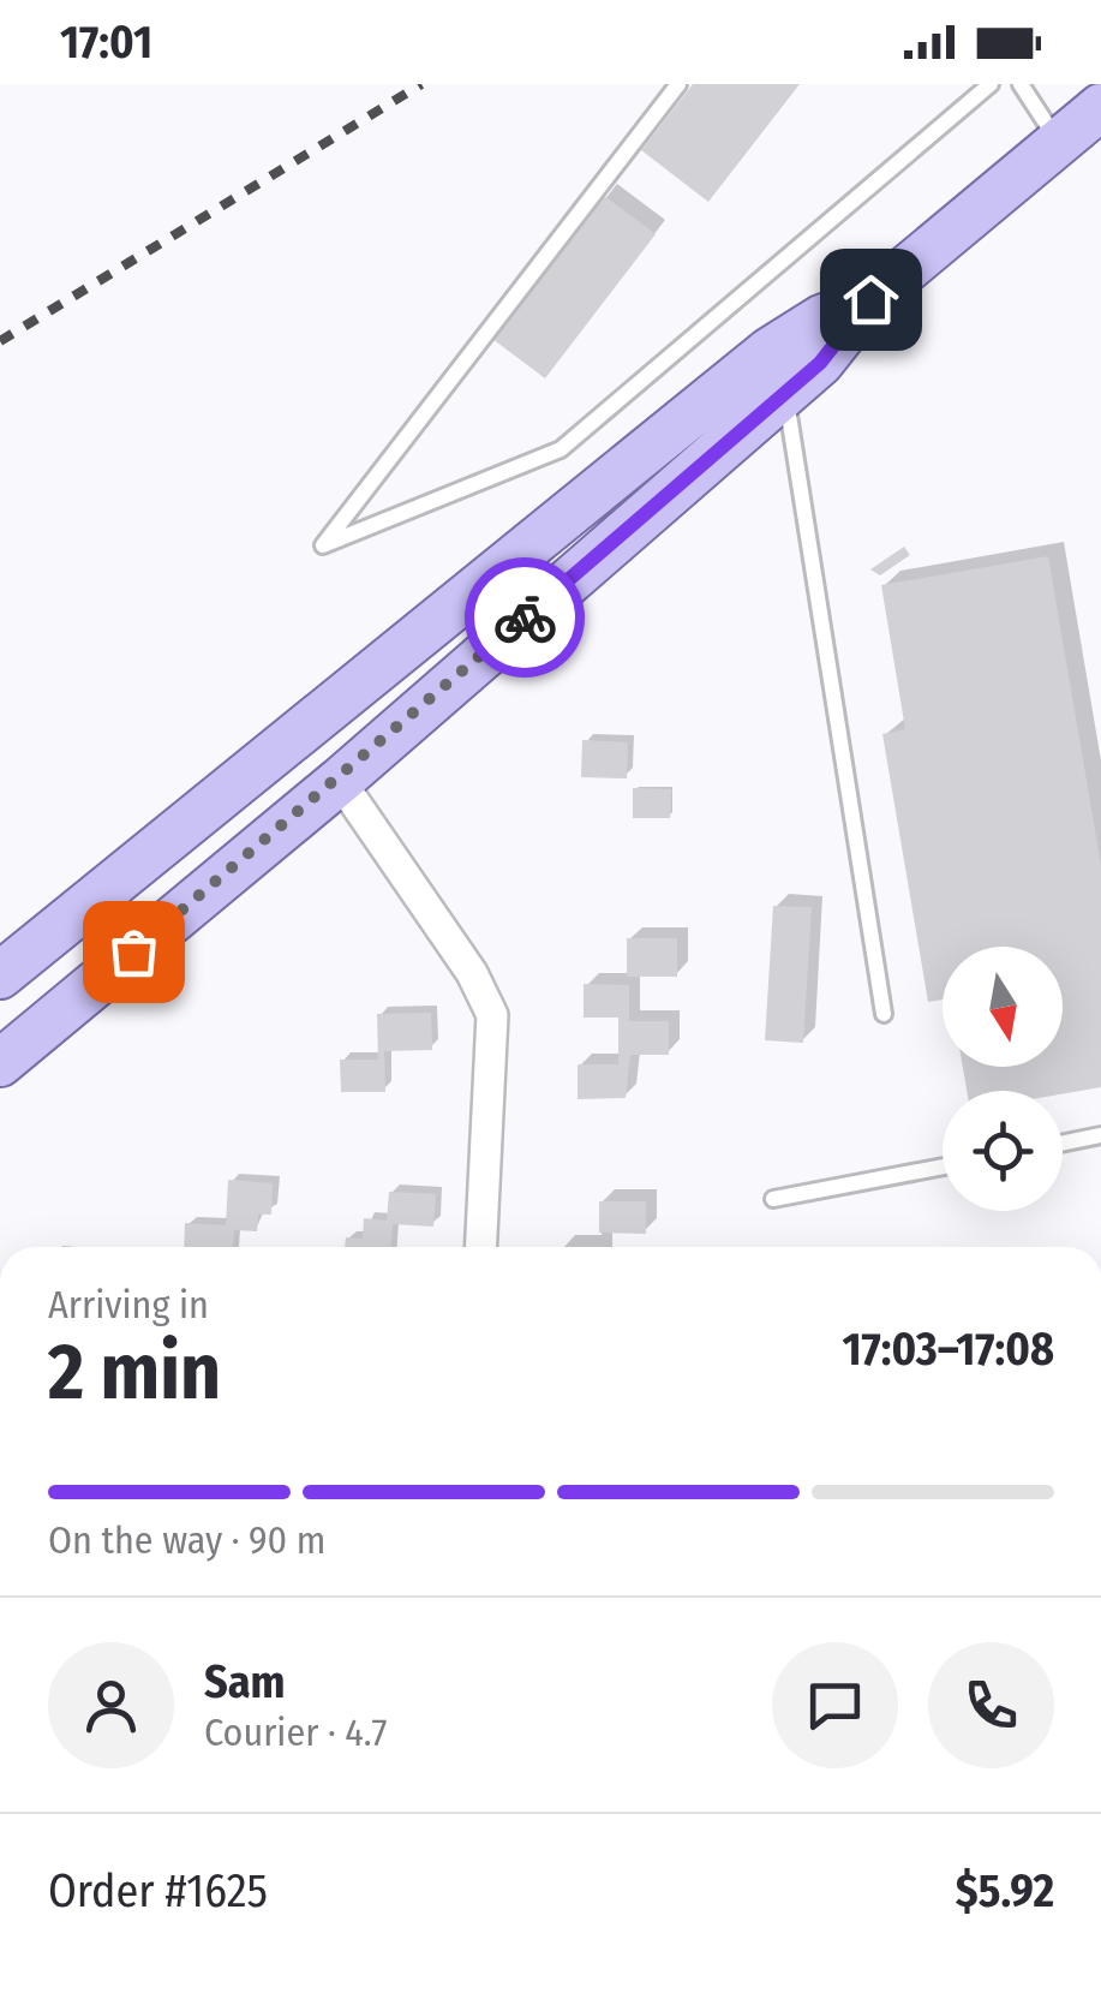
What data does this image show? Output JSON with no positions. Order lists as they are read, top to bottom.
{
  "north": "bottom",
  "page": {
    "status": "17:01",
    "heading": ["2 min", "Arriving in", "17:03–17:08"],
    "panel": [
      "Sam",
      "Courier · 4.7",
      "Order #1625",
      "$5.92"
    ],
    "bar": "On the way · 90 m"
  }
}
